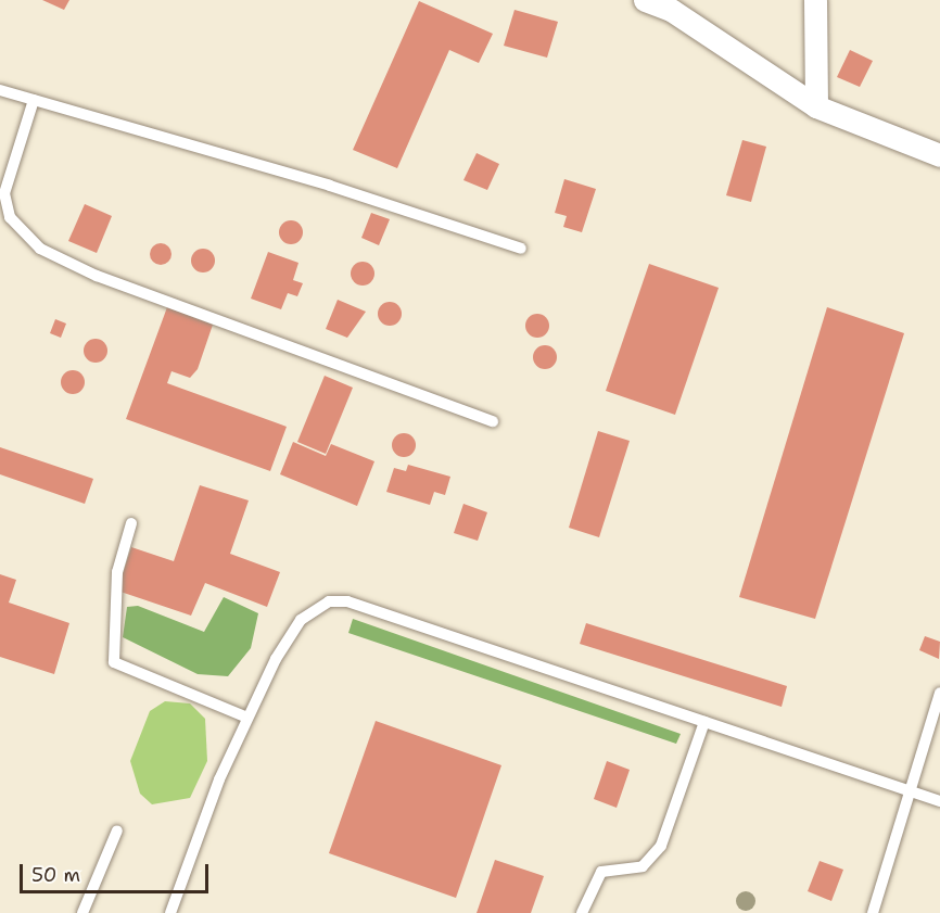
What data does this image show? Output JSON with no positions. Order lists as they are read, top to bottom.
{
  "scale_bar": "50 m"
}
